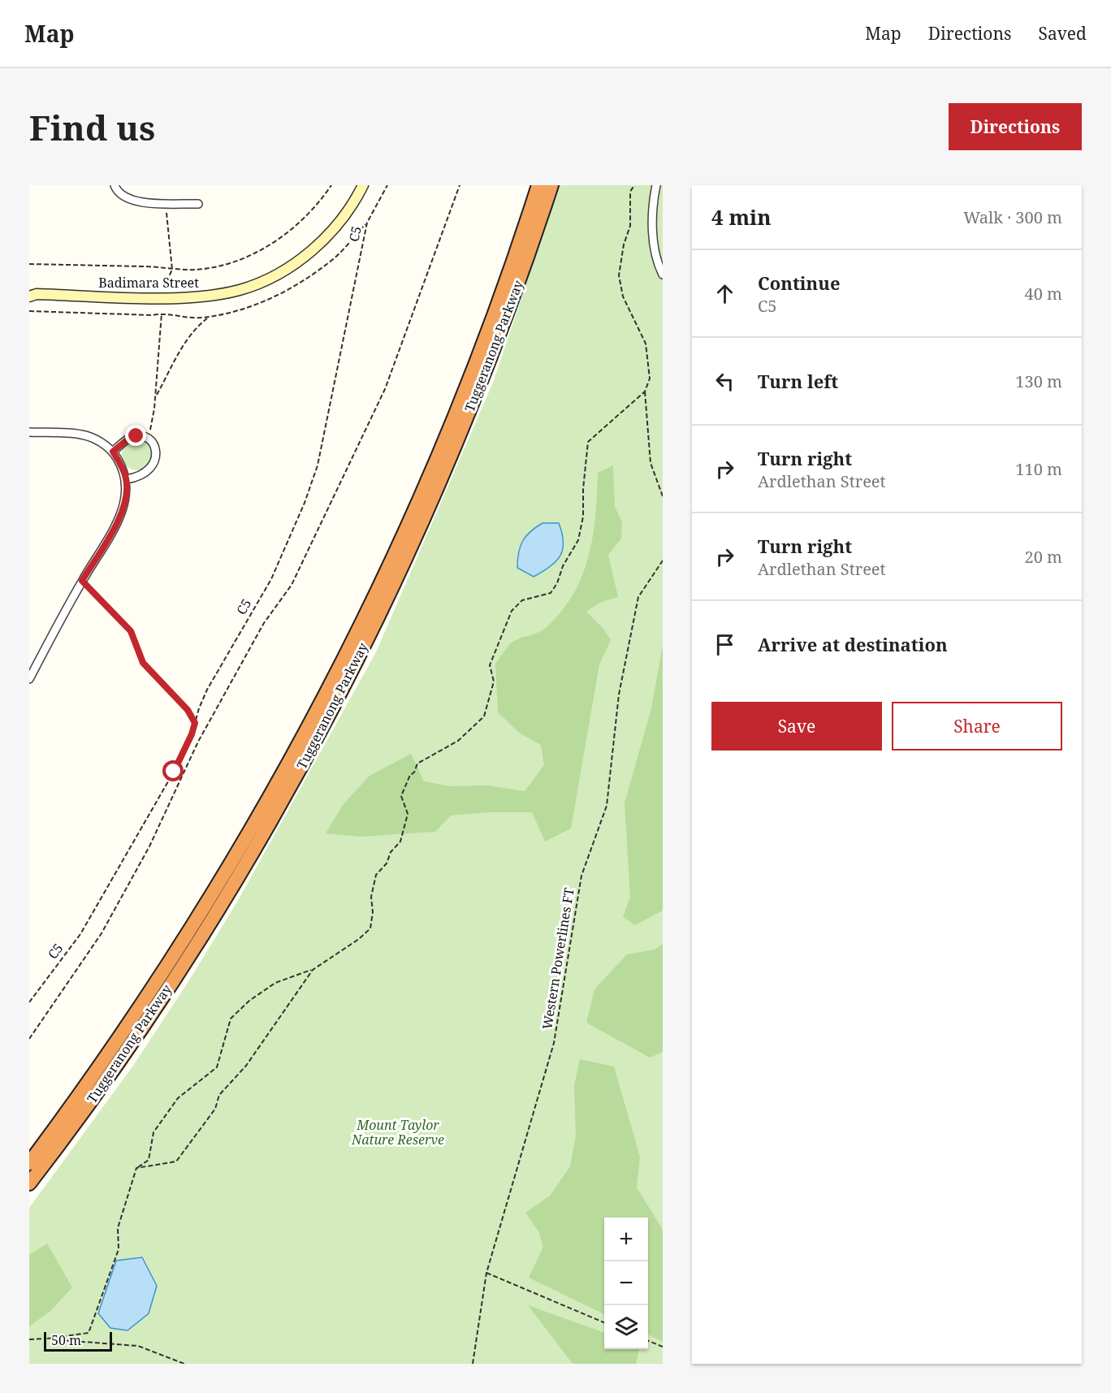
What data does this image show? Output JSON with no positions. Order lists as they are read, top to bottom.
{
  "streets": {
    "highway": ["Tuggeranong Parkway"],
    "main road": ["Badimara Street"],
    "path": ["C5", "Western Powerlines FT"]
  },
  "parks": ["Mount Taylor Nature Reserve"],
  "scale_bar": "50 m",
  "page": {
    "header": "Map",
    "nav": ["Map", "Directions", "Saved"],
    "buttons": [
      "Directions",
      ["Save", "Share"]
    ],
    "title": "Find us",
    "heading": ["4 min", "Walk · 300 m"],
    "list": [
      ["Continue", "C5", "40 m"],
      ["Turn left", "130 m"],
      ["Turn right", "Ardlethan Street", "110 m"],
      ["Turn right", "Ardlethan Street", "20 m"],
      "Arrive at destination"
    ],
    "map_buttons": ["+", "−"],
    "scale": "50 m"
  }
}
